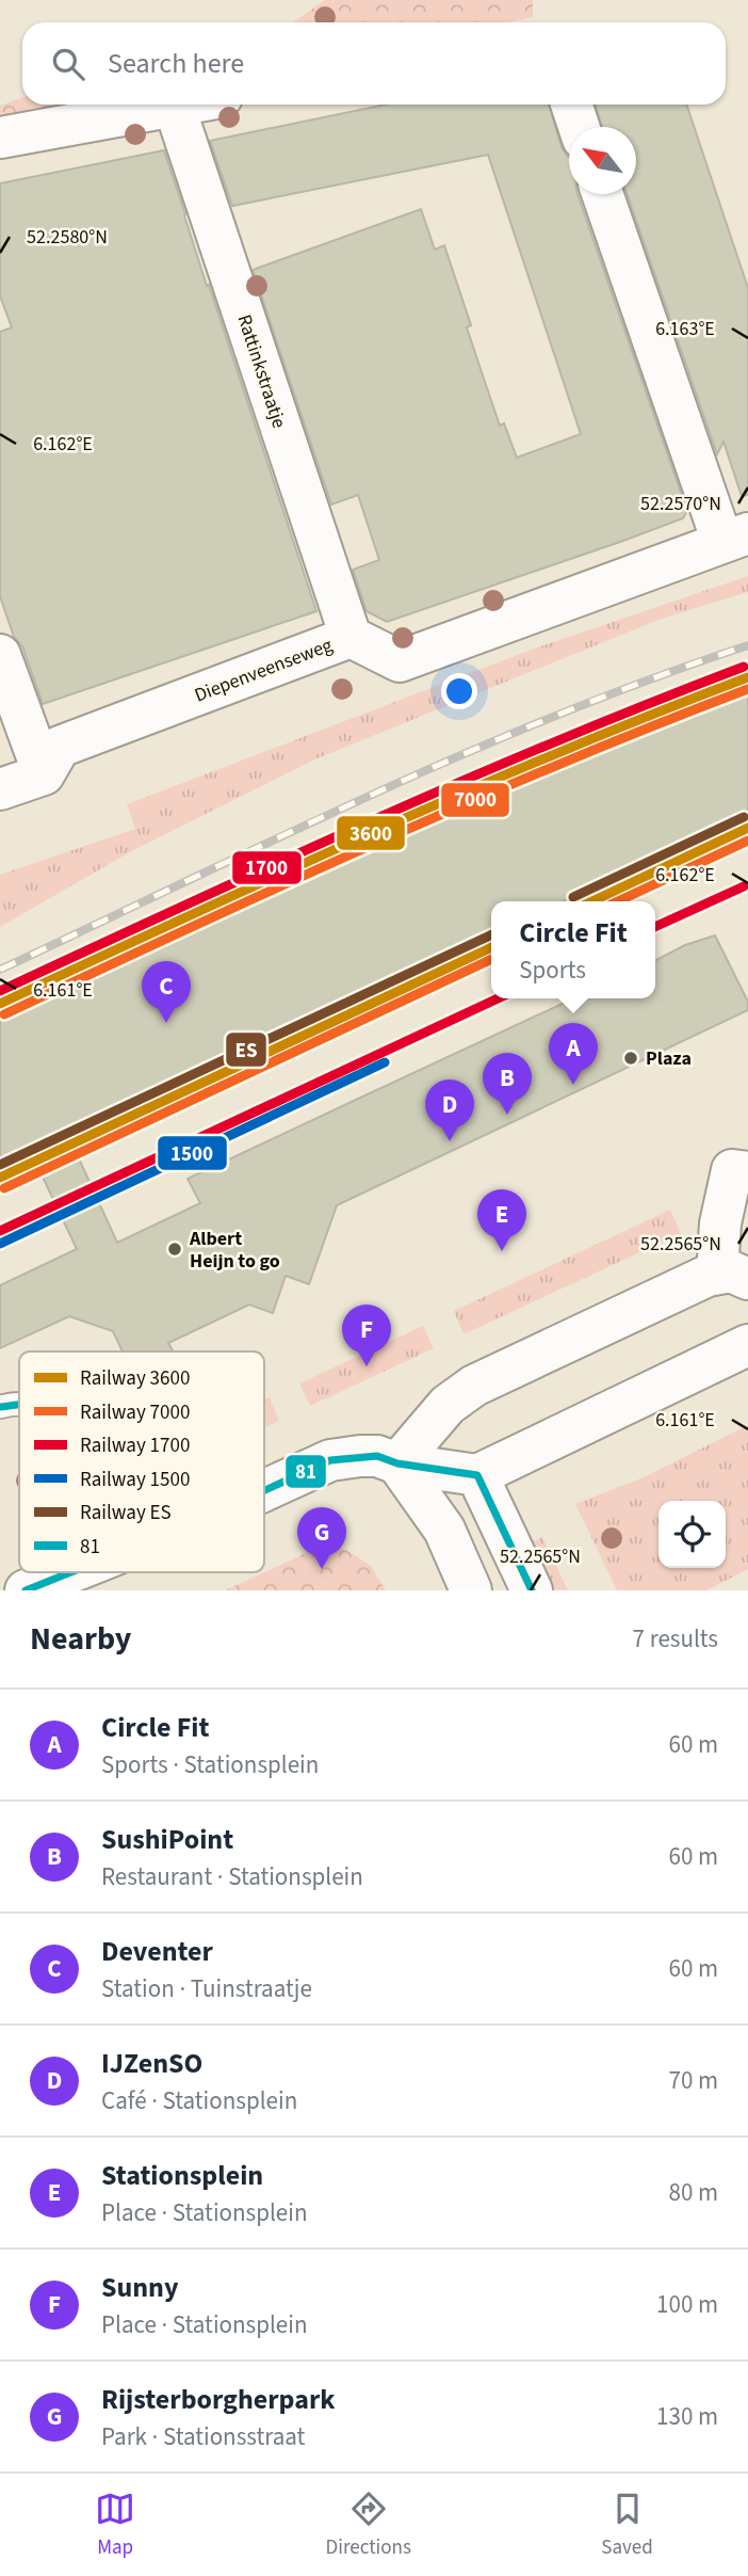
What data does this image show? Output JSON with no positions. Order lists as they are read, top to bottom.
{
  "streets": {
    "street": ["Rattinkstraatje", "Diepenveenseweg"]
  },
  "crossings": [
    ["Rattinkstraatje", "Diepenveenseweg"]
  ],
  "places": ["Plaza", "Albert Heijn to go"],
  "lines": [
    "rail line 1700",
    "rail line 3600",
    "rail line 7000",
    "rail line ES",
    "rail line 1500",
    "transit line 81"
  ],
  "legend": [
    "Railway 3600",
    "Railway 7000",
    "Railway 1700",
    "Railway 1500",
    "Railway ES",
    "81"
  ],
  "north": "top left",
  "page": {
    "search": "Search here",
    "popup": ["Circle Fit", "Sports"],
    "pins": [
      "C",
      "A",
      "B",
      "D",
      "E",
      "F",
      "G"
    ],
    "heading": ["Nearby", "7 results"],
    "list": [
      {
        "mark": "A",
        "name": "Circle Fit",
        "note": "Sports · Stationsplein",
        "value": "60 m"
      },
      {
        "mark": "B",
        "name": "SushiPoint",
        "note": "Restaurant · Stationsplein",
        "value": "60 m"
      },
      {
        "mark": "C",
        "name": "Deventer",
        "note": "Station · Tuinstraatje",
        "value": "60 m"
      },
      {
        "mark": "D",
        "name": "IJZenSO",
        "note": "Café · Stationsplein",
        "value": "70 m"
      },
      {
        "mark": "E",
        "name": "Stationsplein",
        "note": "Place · Stationsplein",
        "value": "80 m"
      },
      {
        "mark": "F",
        "name": "Sunny",
        "note": "Place · Stationsplein",
        "value": "100 m"
      },
      {
        "mark": "G",
        "name": "Rijsterborgherpark",
        "note": "Park · Stationsstraat",
        "value": "130 m"
      }
    ],
    "nav": ["Map", "Directions", "Saved"]
  },
  "coordinates": [
    "52.2580°N",
    "6.163°E",
    "6.162°E",
    "52.2570°N",
    "6.161°E",
    "52.2565°N"
  ]
}
